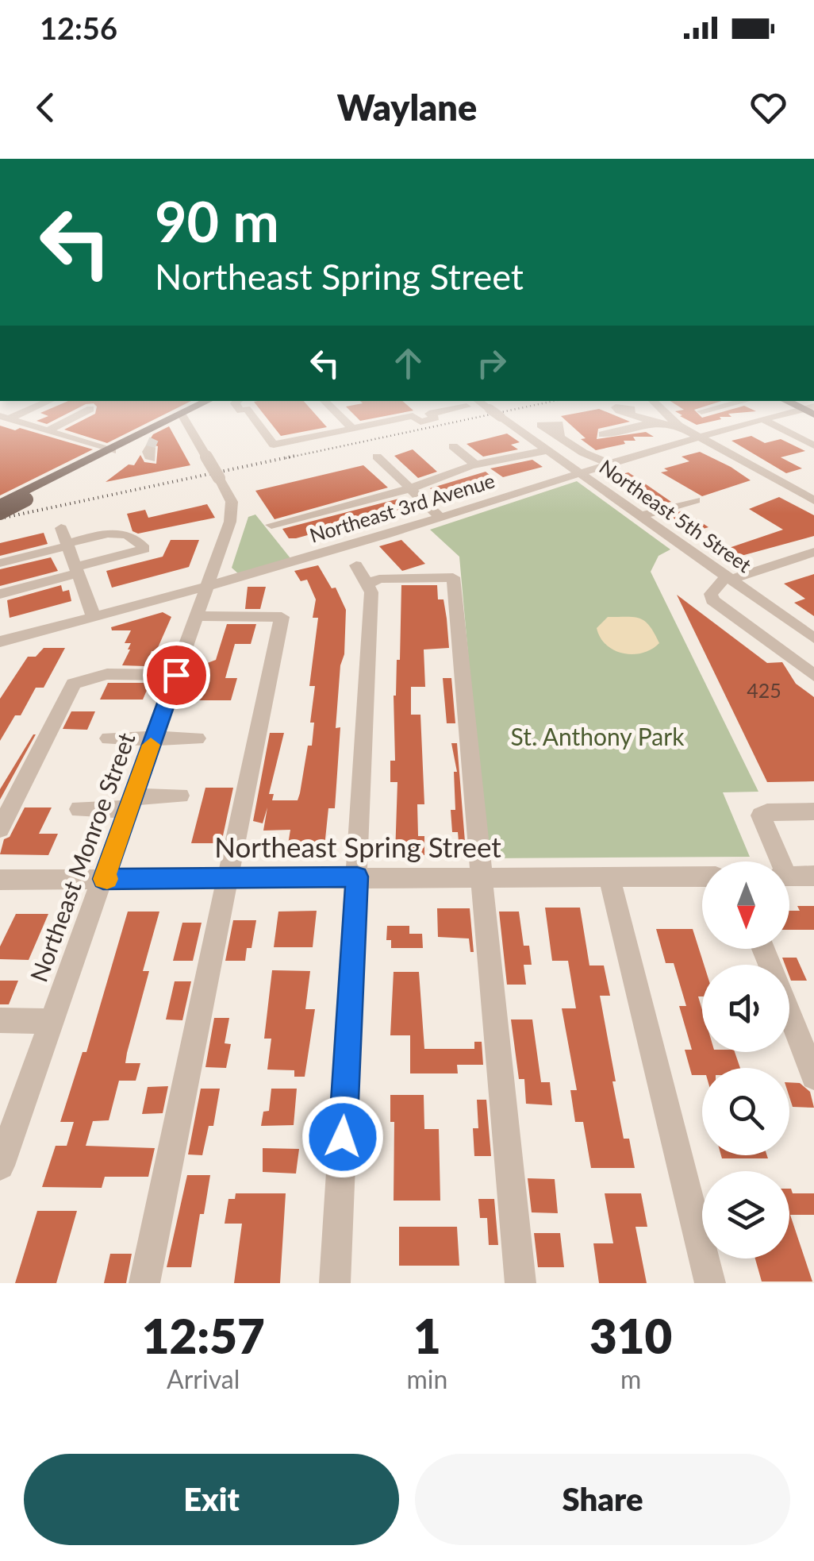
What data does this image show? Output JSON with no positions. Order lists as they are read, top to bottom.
{
  "streets": {
    "street": [
      "Northeast 3rd Avenue",
      "Northeast 5th Street",
      "Northeast Spring Street",
      "Northeast Monroe Street"
    ]
  },
  "crossings": [
    ["Northeast 3rd Avenue", "Northeast 5th Street"],
    ["Northeast 3rd Avenue", "Northeast Monroe Street"],
    ["Northeast Spring Street", "Northeast Monroe Street"]
  ],
  "parks": ["St. Anthony Park"],
  "house_numbers": ["425"],
  "north": "bottom",
  "page": {
    "status": "12:56",
    "header": "Waylane",
    "turn": ["90 m", "Northeast Spring Street"],
    "eta": [
      "12:57",
      "Arrival",
      "1",
      "min",
      "310",
      "m"
    ],
    "buttons": ["Exit", "Share"]
  }
}
